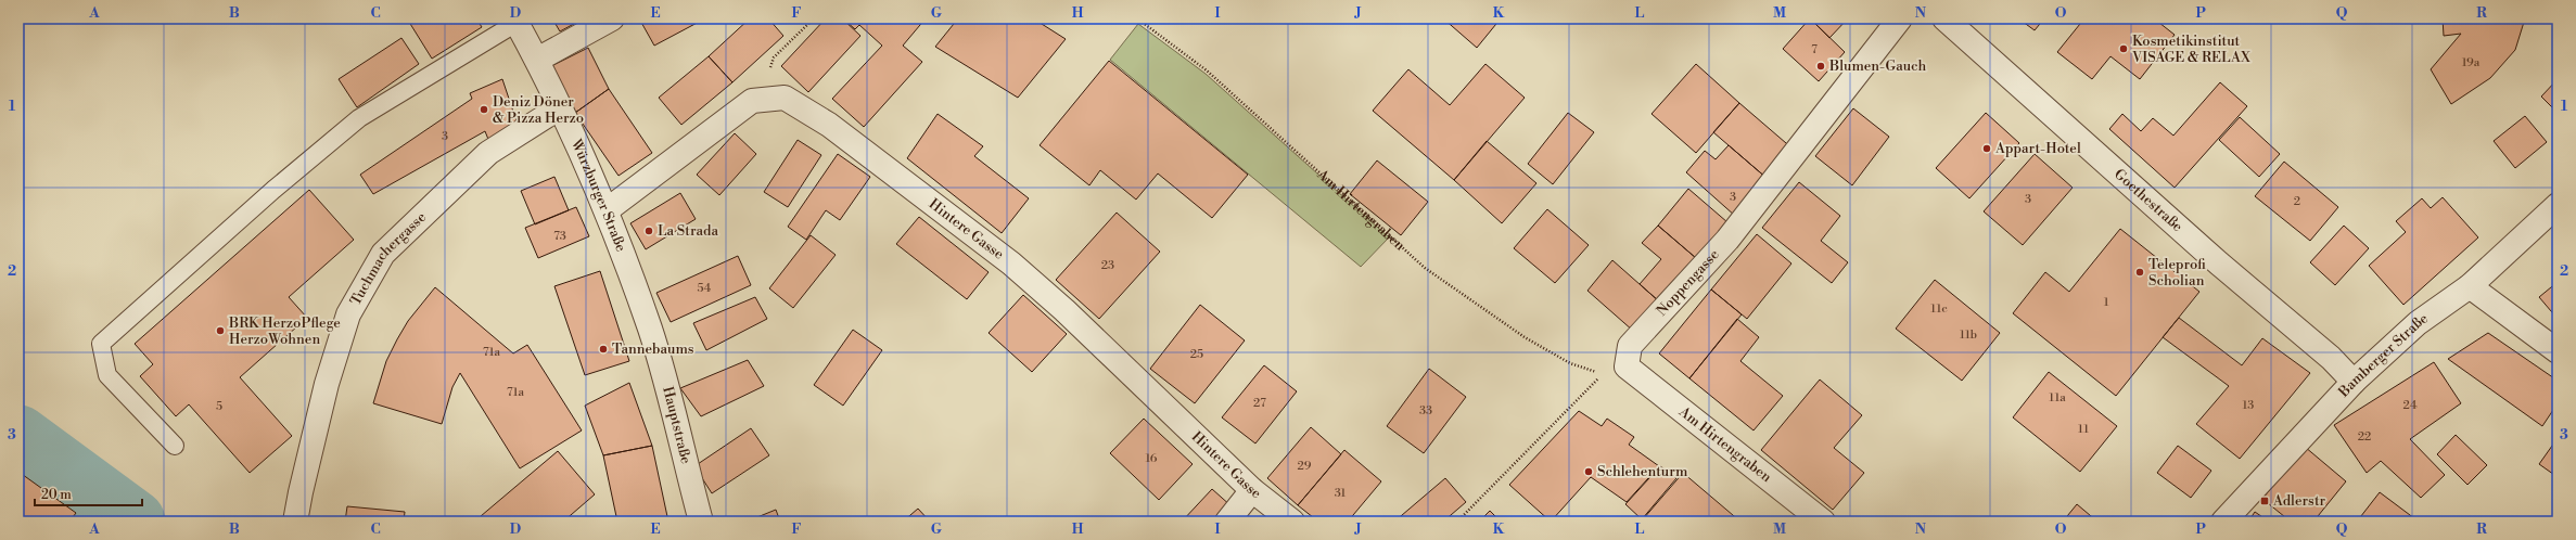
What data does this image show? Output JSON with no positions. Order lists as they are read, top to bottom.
{
  "streets": {
    "street": [
      "Würzburger Straße",
      "Goethestraße",
      "Am Hirtengraben",
      "Hintere Gasse",
      "Tuchmachergasse",
      "Noppengasse",
      "Bamberger Straße",
      "Hauptstraße"
    ]
  },
  "crossings": [
    ["Würzburger Straße", "Hintere Gasse"],
    ["Würzburger Straße", "Tuchmachergasse"],
    ["Würzburger Straße", "Hauptstraße"],
    ["Goethestraße", "Bamberger Straße"],
    ["Am Hirtengraben", "Noppengasse"]
  ],
  "places": {
    "other": [
      "Kosmetikinstitut VISAGE & RELAX",
      "Blumen-Gauch",
      "Deniz Döner & Pizza Herzo",
      "Appart-Hotel",
      "La Strada",
      "Teleprofi Scholian",
      "BRK HerzoPflege HerzoWohnen",
      "Tannebaums",
      "Schlehenturm"
    ],
    "transit": ["Adlerstr"]
  },
  "house_numbers": [
    "7",
    "19a",
    "3",
    "3",
    "3",
    "2",
    "73",
    "23",
    "54",
    "1",
    "11c",
    "11b",
    "71a",
    "25",
    "71a",
    "11a",
    "27",
    "13",
    "24",
    "5",
    "33",
    "11",
    "22",
    "16",
    "29",
    "31"
  ],
  "scale_bar": "20 m",
  "grid": {
    "columns": [
      "A",
      "B",
      "C",
      "D",
      "E",
      "F",
      "G",
      "H",
      "I",
      "J",
      "K",
      "L",
      "M",
      "N",
      "O",
      "P",
      "Q",
      "R"
    ],
    "rows": ["1", "2", "3"]
  }
}
